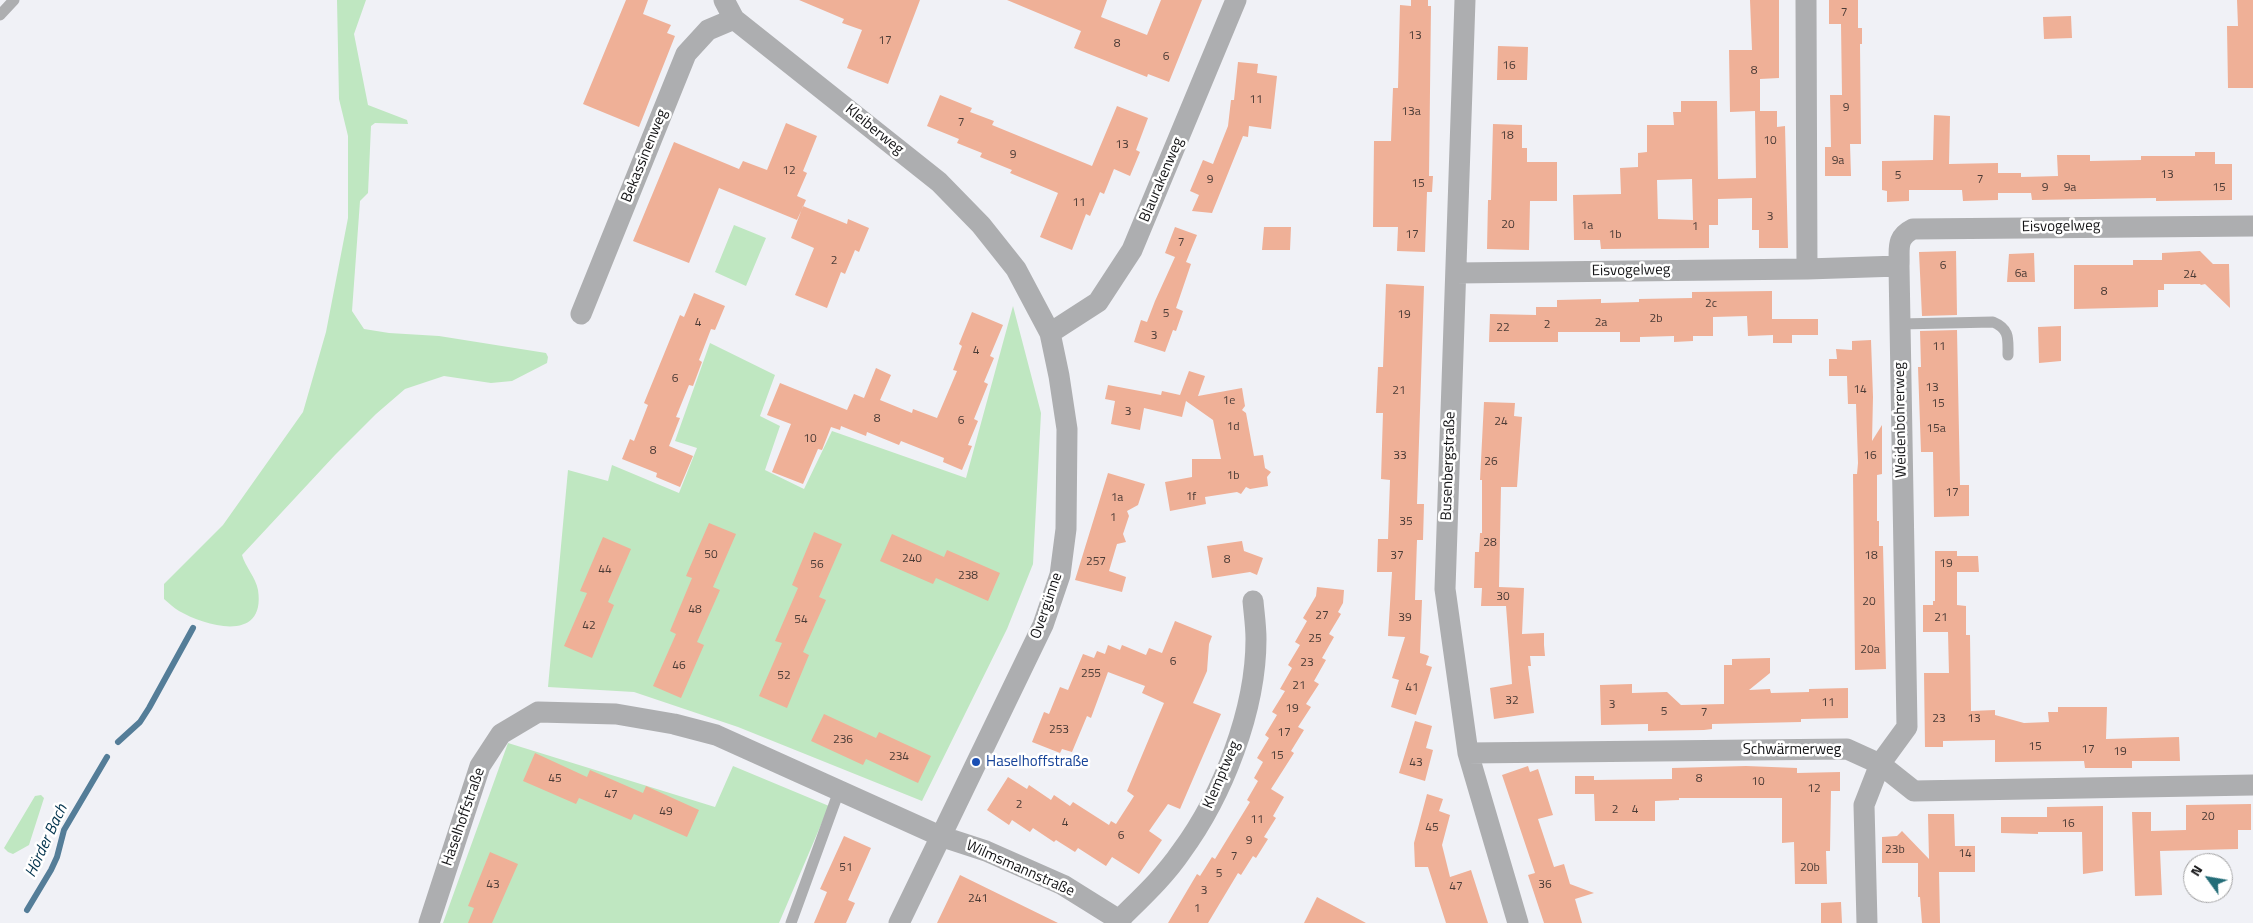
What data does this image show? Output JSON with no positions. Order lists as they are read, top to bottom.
{
  "streets": {
    "street": [
      "Kleiberweg",
      "Bekassinenweg",
      "Blaurakenweg",
      "Eisvogelweg",
      "Weidenbohrerweg",
      "Busenbergstraße",
      "Overgünne",
      "Schwärmerweg",
      "Klemptweg",
      "Haselhoffstraße",
      "Wilmsmannstraße"
    ]
  },
  "crossings": [
    ["Kleiberweg", "Bekassinenweg"],
    ["Kleiberweg", "Overgünne"],
    ["Blaurakenweg", "Overgünne"],
    ["Eisvogelweg", "Weidenbohrerweg"],
    ["Eisvogelweg", "Busenbergstraße"],
    ["Weidenbohrerweg", "Schwärmerweg"],
    ["Busenbergstraße", "Schwärmerweg"],
    ["Overgünne", "Haselhoffstraße"],
    ["Overgünne", "Wilmsmannstraße"],
    ["Klemptweg", "Wilmsmannstraße"],
    ["Haselhoffstraße", "Wilmsmannstraße"]
  ],
  "water": ["Hörder Bach"],
  "places": ["Haselhoffstraße"],
  "house_numbers": [
    "7",
    "13",
    "17",
    "8",
    "6",
    "16",
    "8",
    "11",
    "9",
    "13a",
    "7",
    "18",
    "10",
    "13",
    "9",
    "9a",
    "12",
    "13",
    "5",
    "9",
    "7",
    "15",
    "9",
    "9a",
    "15",
    "11",
    "3",
    "20",
    "1a",
    "1",
    "17",
    "1b",
    "7",
    "2",
    "6",
    "6a",
    "24",
    "8",
    "2c",
    "5",
    "19",
    "2b",
    "4",
    "2a",
    "2",
    "22",
    "3",
    "11",
    "4",
    "6",
    "13",
    "14",
    "21",
    "1e",
    "15",
    "3",
    "8",
    "6",
    "24",
    "1d",
    "15a",
    "10",
    "8",
    "33",
    "16",
    "26",
    "1b",
    "17",
    "1f",
    "1a",
    "1",
    "35",
    "28",
    "50",
    "37",
    "18",
    "240",
    "8",
    "257",
    "19",
    "56",
    "44",
    "238",
    "30",
    "20",
    "48",
    "27",
    "39",
    "21",
    "54",
    "42",
    "25",
    "20a",
    "6",
    "23",
    "46",
    "255",
    "52",
    "21",
    "41",
    "32",
    "11",
    "3",
    "19",
    "5",
    "7",
    "23",
    "13",
    "253",
    "17",
    "236",
    "15",
    "17",
    "19",
    "15",
    "234",
    "43",
    "45",
    "8",
    "10",
    "12",
    "47",
    "2",
    "2",
    "4",
    "49",
    "20",
    "11",
    "4",
    "16",
    "45",
    "6",
    "9",
    "23b",
    "14",
    "7",
    "51",
    "20b",
    "5",
    "43",
    "36",
    "47",
    "3",
    "241",
    "1"
  ],
  "north": "top left"
}
